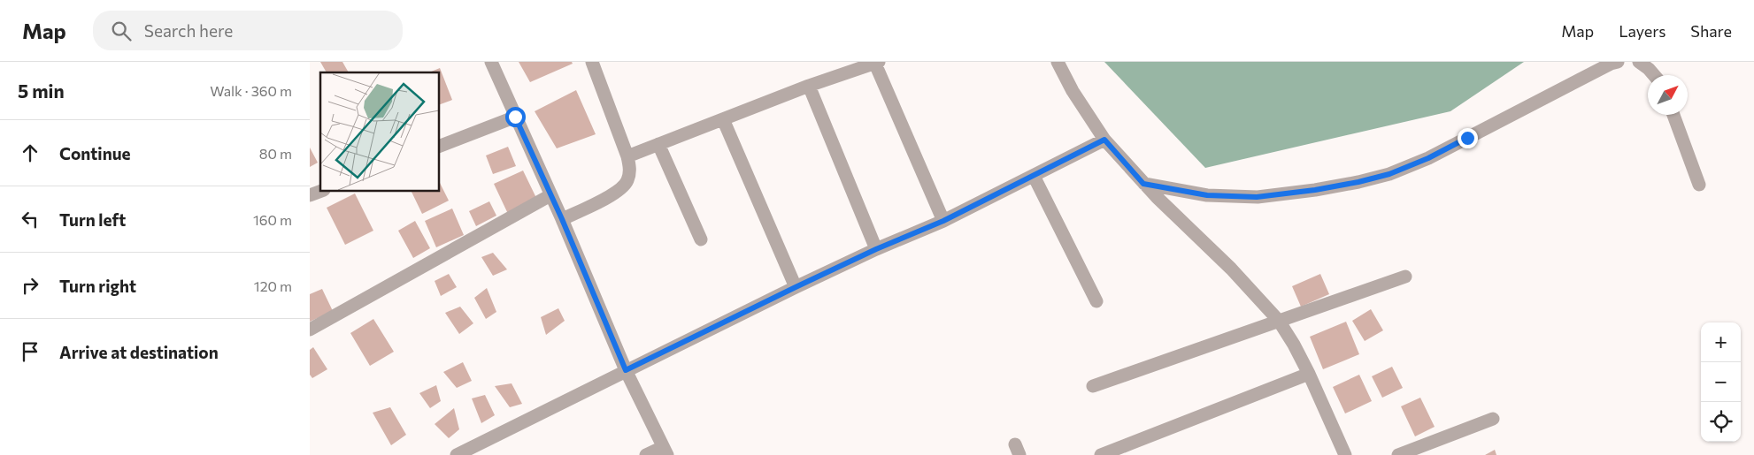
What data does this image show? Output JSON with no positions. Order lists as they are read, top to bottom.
{
  "north": "top right",
  "page": {
    "header": "Map",
    "search": "Search here",
    "nav": ["Map", "Layers", "Share"],
    "heading": ["5 min", "Walk · 360 m"],
    "list": [
      ["Continue", "80 m"],
      ["Turn left", "160 m"],
      ["Turn right", "120 m"],
      "Arrive at destination"
    ],
    "map_buttons": ["+", "−"]
  }
}
